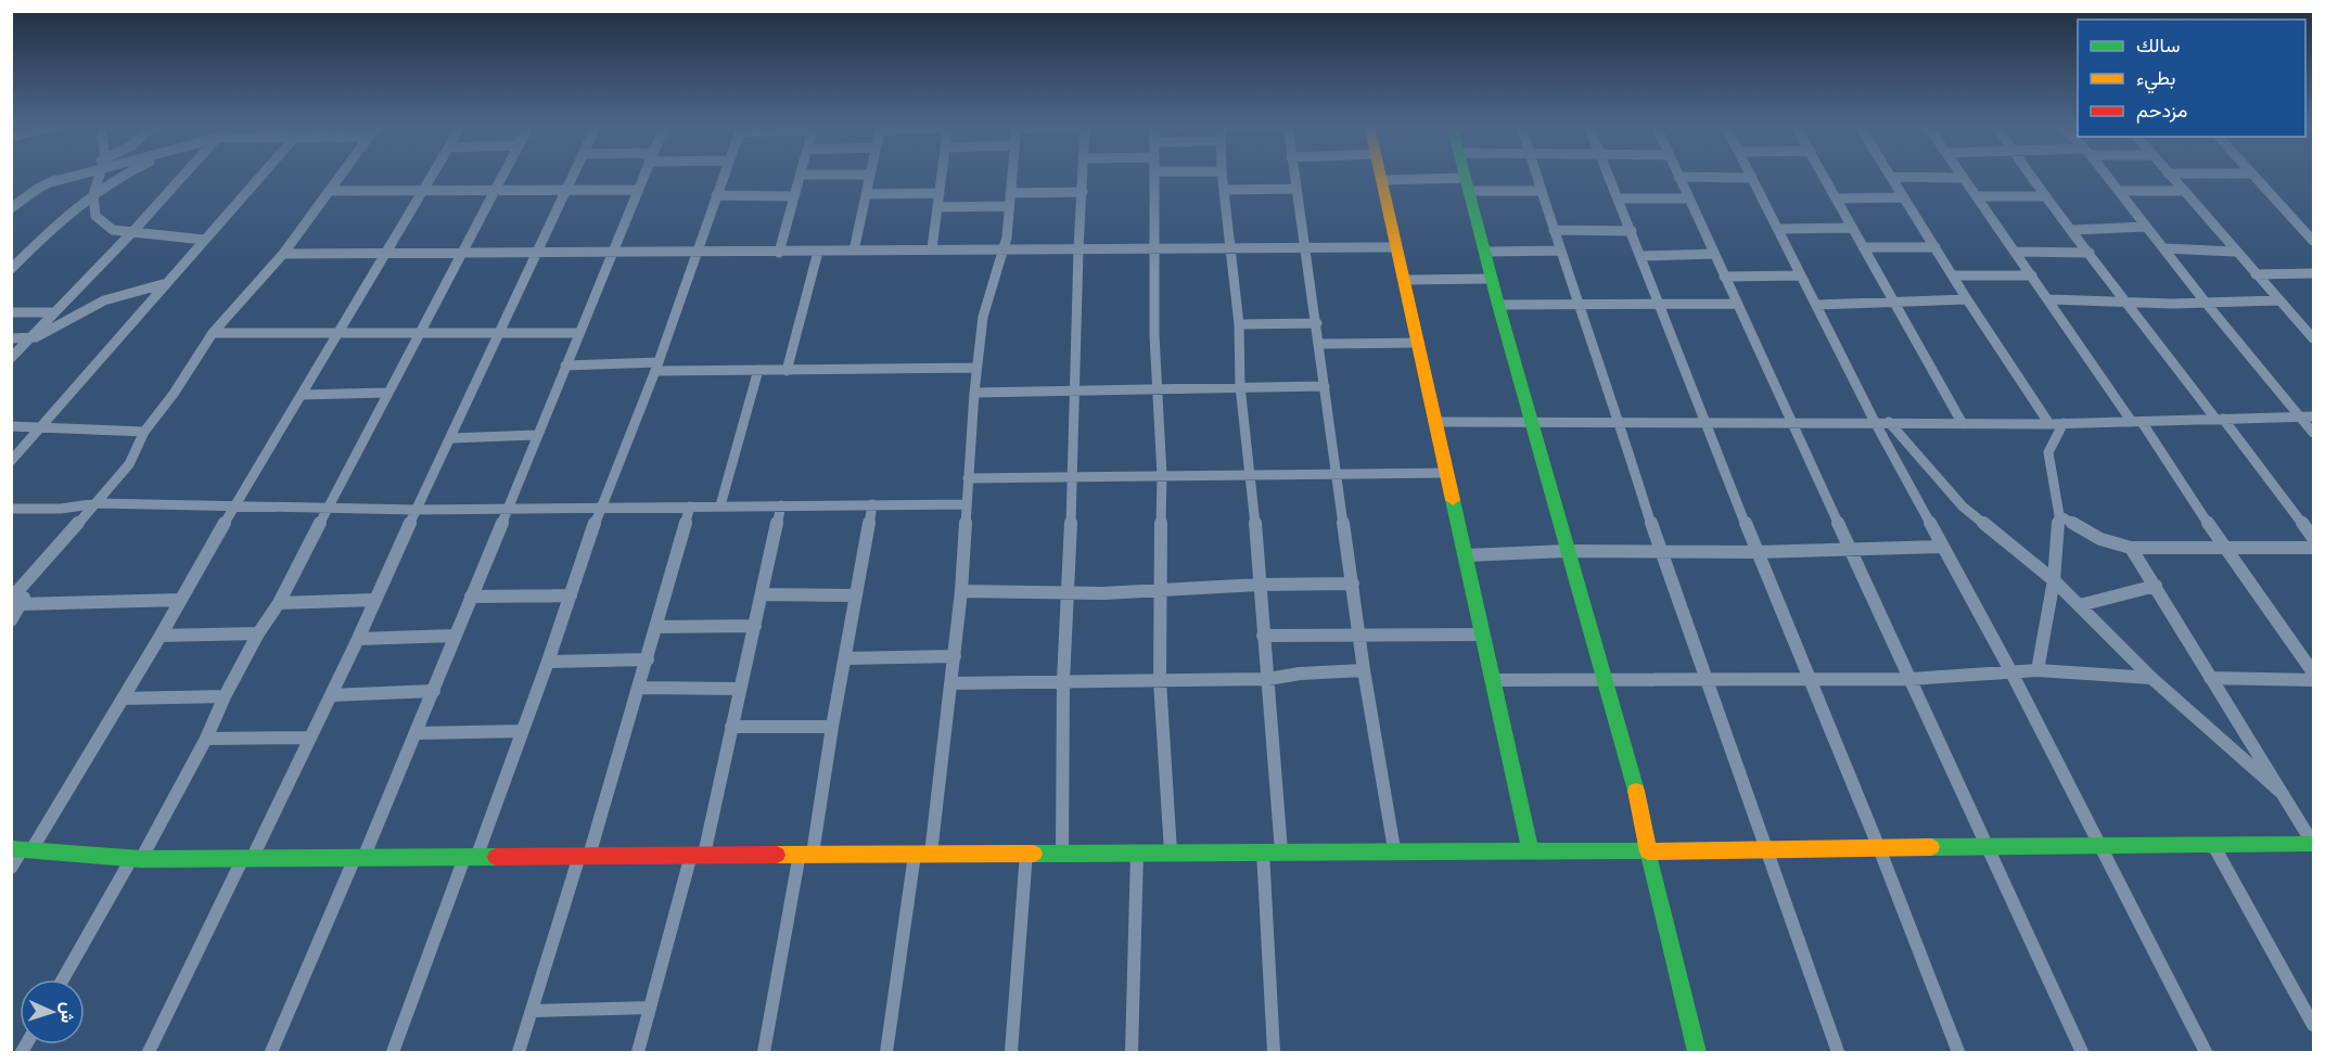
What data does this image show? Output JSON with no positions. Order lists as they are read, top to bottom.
{
  "legend": ["سالك", "بطيء", "مزدحم"],
  "north": "right"
}
